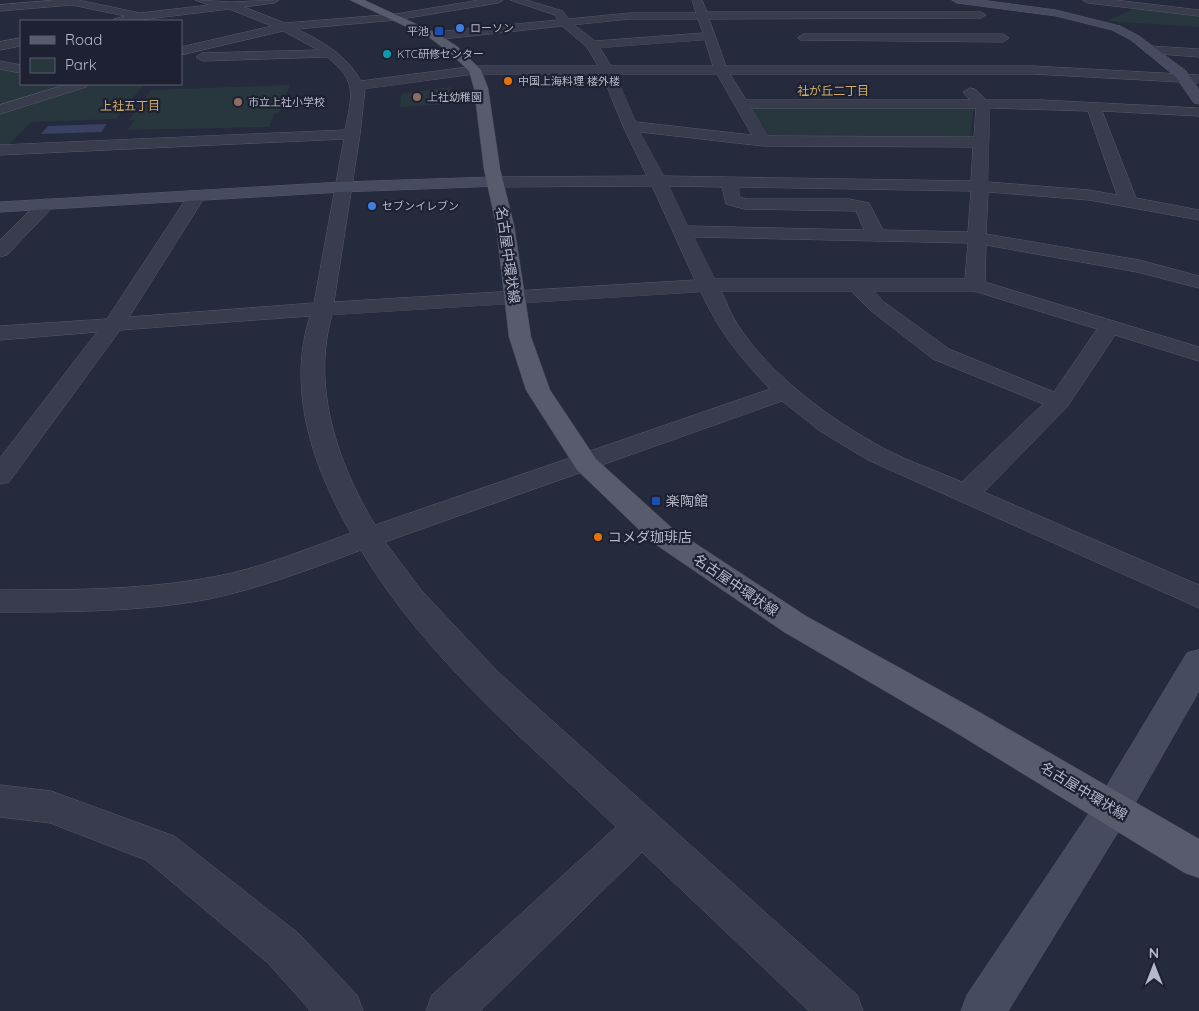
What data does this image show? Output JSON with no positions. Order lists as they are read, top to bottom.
{
  "streets": {
    "main road": ["名古屋中環状線"]
  },
  "districts": ["社が丘二丁目", "上社五丁目"],
  "places": {
    "other": [
      "ローソン",
      "KTC研修センター",
      "中国上海料理 楼外楼",
      "上社幼稚園",
      "市立上社小学校",
      "セブンイレブン",
      "コメダ珈琲店"
    ],
    "transit": ["平池", "楽陶館"]
  },
  "legend": ["Road", "Park"],
  "north": "top"
}
